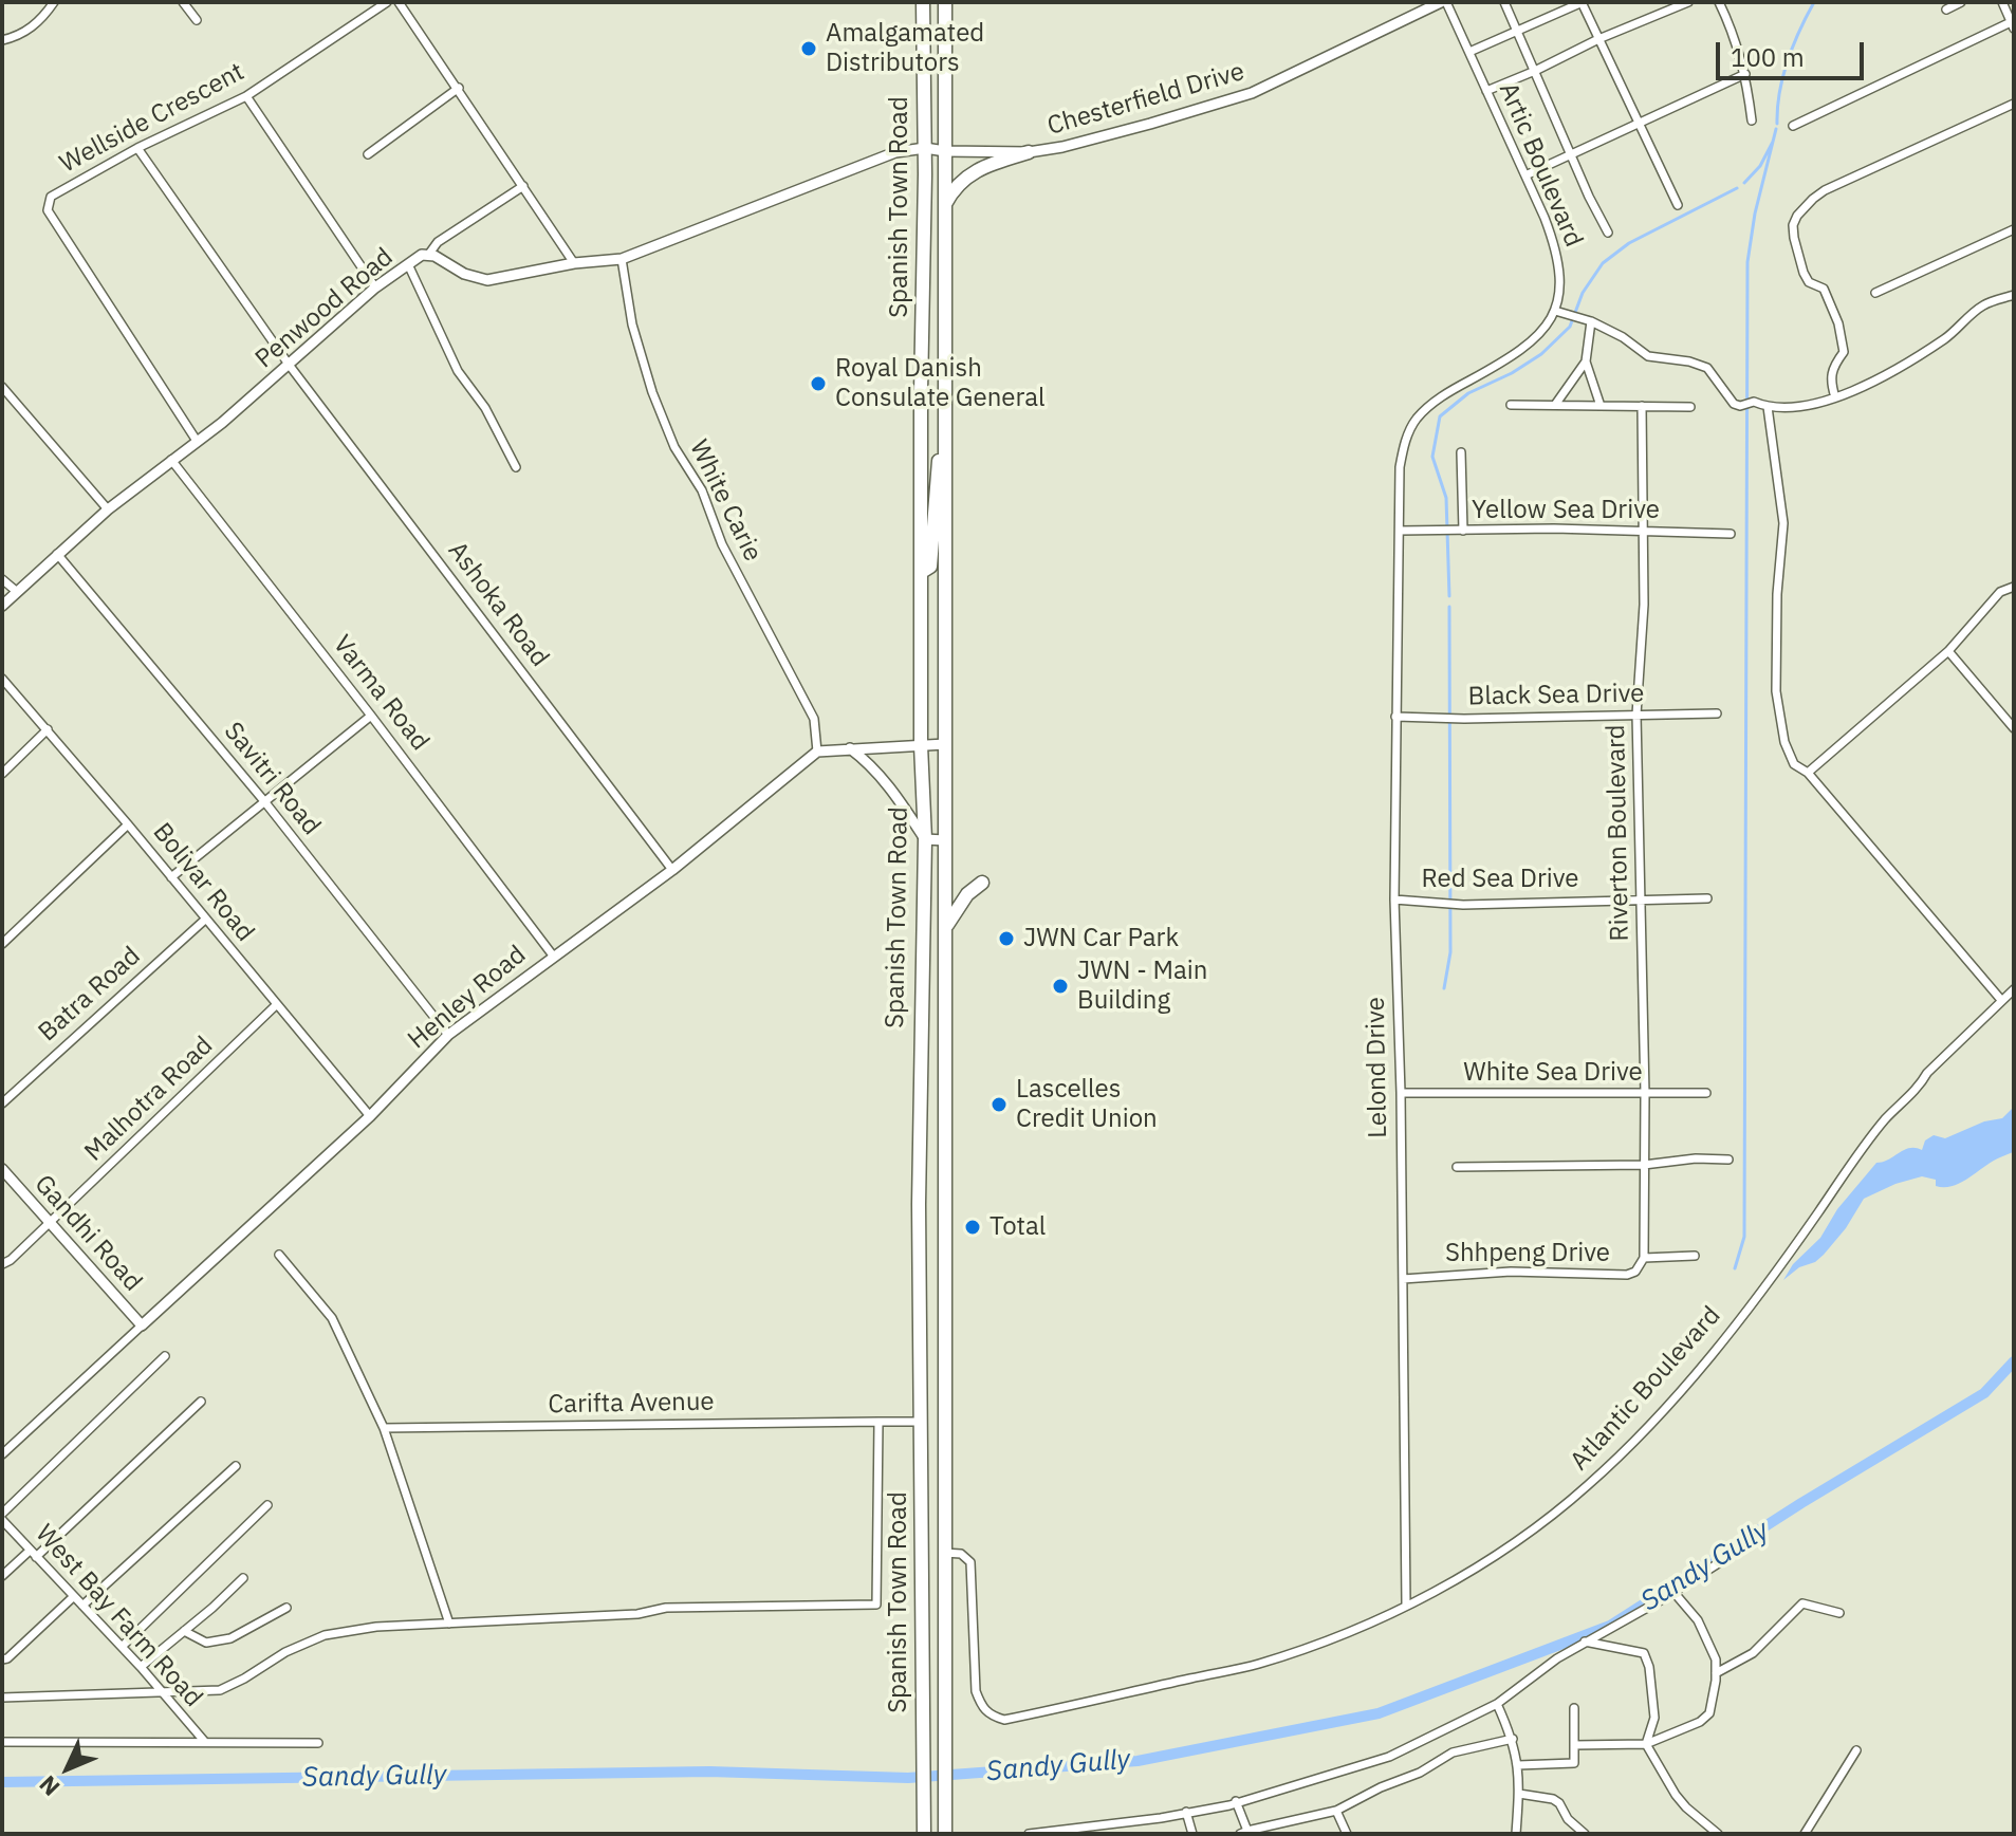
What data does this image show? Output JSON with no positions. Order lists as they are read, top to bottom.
{
  "streets": {
    "highway": ["Spanish Town Road"],
    "street": [
      "Chesterfield Drive",
      "Wellside Crescent",
      "Artic Boulevard",
      "Penwood Road",
      "White Carie",
      "Yellow Sea Drive",
      "Ashoka Road",
      "Varma Road",
      "Black Sea Drive",
      "Savitri Road",
      "Riverton Boulevard",
      "Red Sea Drive",
      "Bolivar Road",
      "Batra Road",
      "Henley Road",
      "Lelond Drive",
      "White Sea Drive",
      "Malhotra Road",
      "Gandhi Road",
      "Shhpeng Drive",
      "Atlantic Boulevard",
      "Carifta Avenue",
      "West Bay Farm Road"
    ]
  },
  "crossings": [
    ["Chesterfield Drive", "Artic Boulevard"],
    ["Chesterfield Drive", "Spanish Town Road"],
    ["Chesterfield Drive", "Penwood Road"],
    ["Wellside Crescent", "Penwood Road"],
    ["Wellside Crescent", "Ashoka Road"],
    ["Artic Boulevard", "Yellow Sea Drive"],
    ["Artic Boulevard", "Lelond Drive"],
    ["Spanish Town Road", "Penwood Road"],
    ["Spanish Town Road", "Atlantic Boulevard"],
    ["Spanish Town Road", "Carifta Avenue"],
    ["Penwood Road", "White Carie"],
    ["Penwood Road", "Ashoka Road"],
    ["Penwood Road", "Varma Road"],
    ["Penwood Road", "Savitri Road"],
    ["White Carie", "Henley Road"],
    ["Yellow Sea Drive", "Riverton Boulevard"],
    ["Yellow Sea Drive", "Lelond Drive"],
    ["Ashoka Road", "Henley Road"],
    ["Varma Road", "Henley Road"],
    ["Black Sea Drive", "Riverton Boulevard"],
    ["Black Sea Drive", "Lelond Drive"],
    ["Savitri Road", "Henley Road"],
    ["Riverton Boulevard", "Red Sea Drive"],
    ["Riverton Boulevard", "White Sea Drive"],
    ["Riverton Boulevard", "Shhpeng Drive"],
    ["Red Sea Drive", "Lelond Drive"],
    ["Bolivar Road", "Batra Road"],
    ["Bolivar Road", "Henley Road"],
    ["Bolivar Road", "Malhotra Road"],
    ["Henley Road", "Gandhi Road"],
    ["Lelond Drive", "White Sea Drive"],
    ["Lelond Drive", "Shhpeng Drive"],
    ["Lelond Drive", "Atlantic Boulevard"],
    ["Malhotra Road", "Gandhi Road"]
  ],
  "water": ["Sandy Gully"],
  "places": [
    "Amalgamated Distributors",
    "Royal Danish Consulate General",
    "JWN Car Park",
    "JWN - Main Building",
    "Lascelles Credit Union",
    "Total"
  ],
  "scale_bar": "100 m",
  "north": "bottom left"
}
